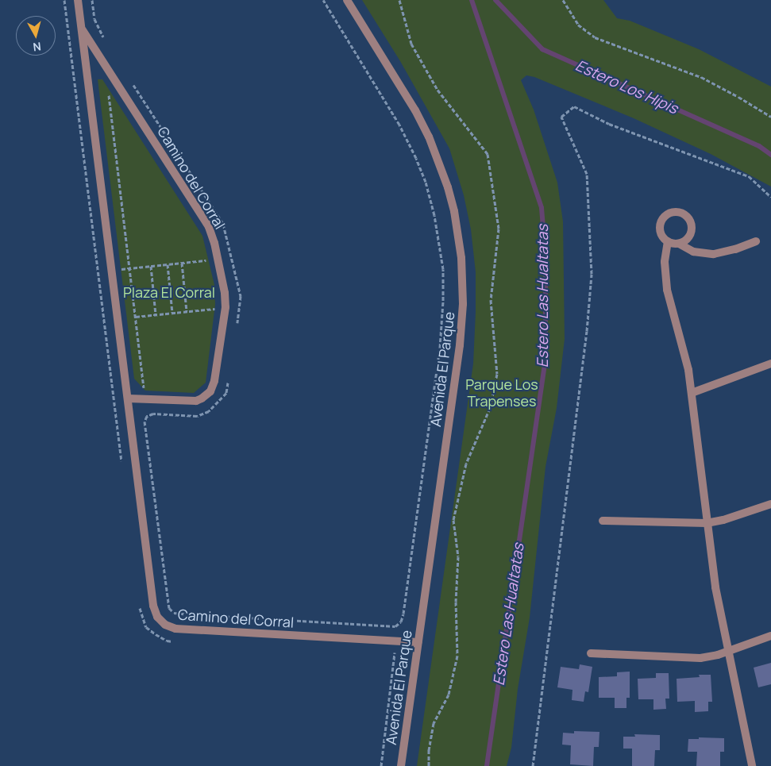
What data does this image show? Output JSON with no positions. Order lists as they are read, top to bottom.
{
  "streets": {
    "street": ["Camino del Corral", "Avenida El Parque"]
  },
  "crossings": [
    ["Camino del Corral", "Avenida El Parque"]
  ],
  "water": ["Estero Los Hipis", "Estero Las Hualtatas"],
  "parks": ["Plaza El Corral", "Parque Los Trapenses"],
  "north": "bottom"
}
